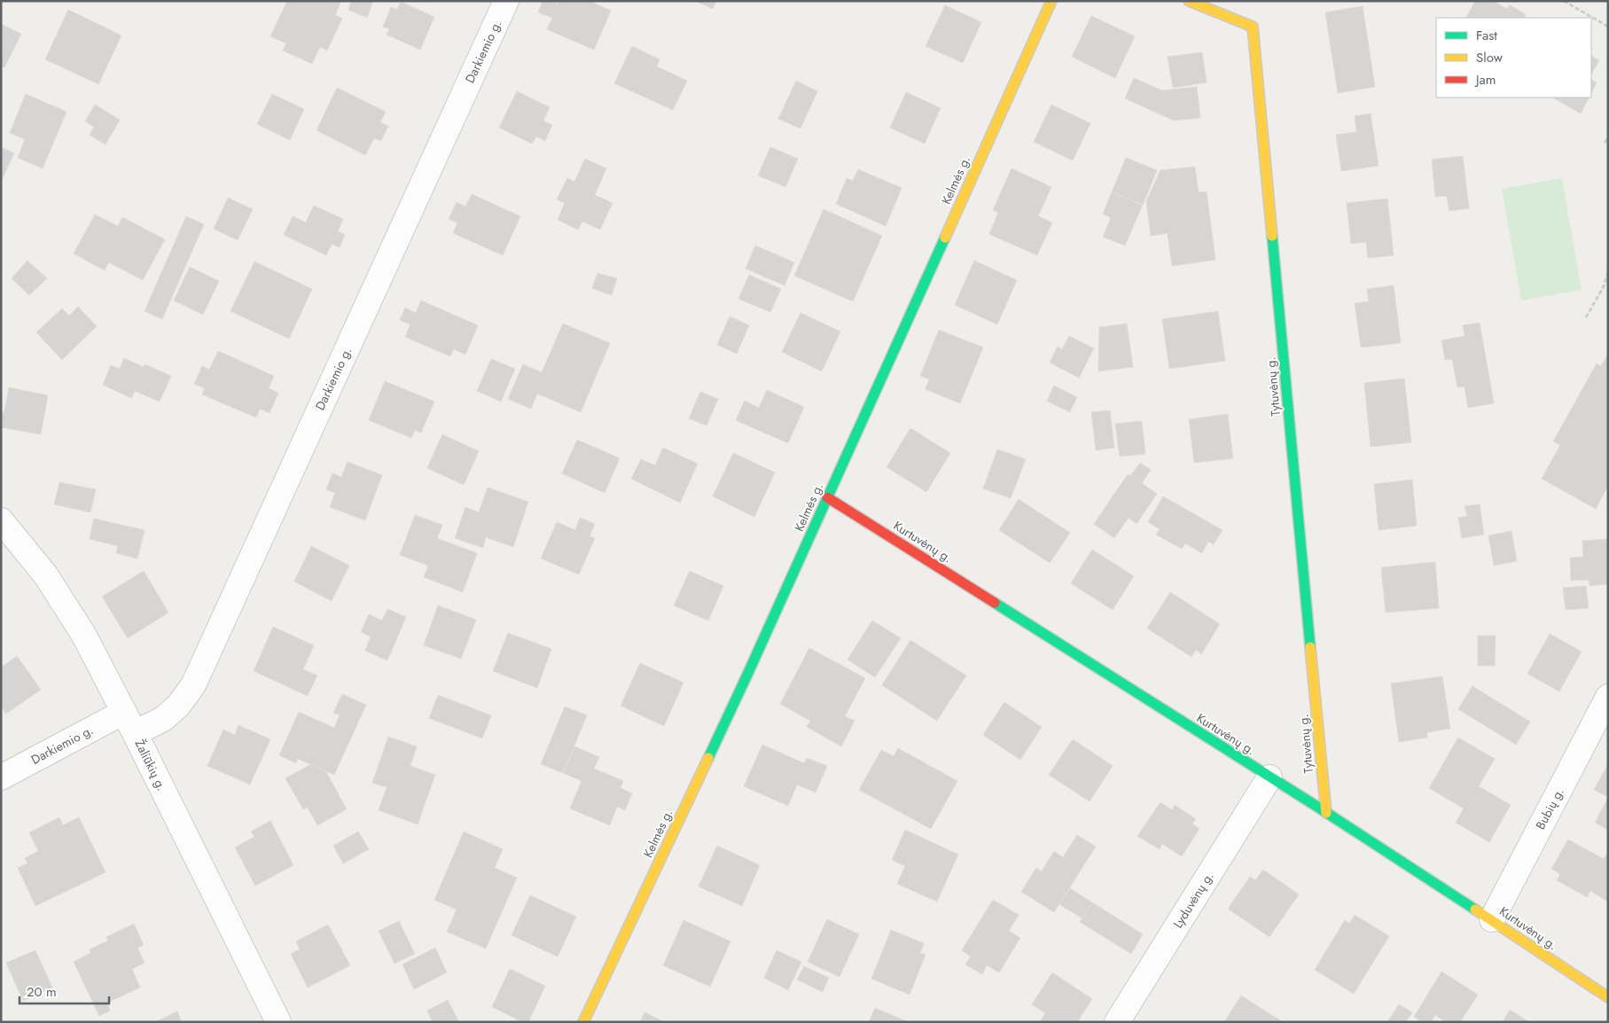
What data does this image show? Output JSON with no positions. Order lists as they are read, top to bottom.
{
  "streets": {
    "street": [
      "Darkiemio g.",
      "Kelmės g.",
      "Tytuvėnų g.",
      "Kurtuvėnų g.",
      "Žaliūkių g.",
      "Bubių g.",
      "Lyduvėnų g."
    ]
  },
  "crossings": [
    ["Darkiemio g.", "Žaliūkių g."],
    ["Kelmės g.", "Kurtuvėnų g."],
    ["Tytuvėnų g.", "Kurtuvėnų g."],
    ["Kurtuvėnų g.", "Bubių g."],
    ["Kurtuvėnų g.", "Lyduvėnų g."]
  ],
  "legend": ["Fast", "Slow", "Jam"],
  "scale_bar": "20 m"
}
